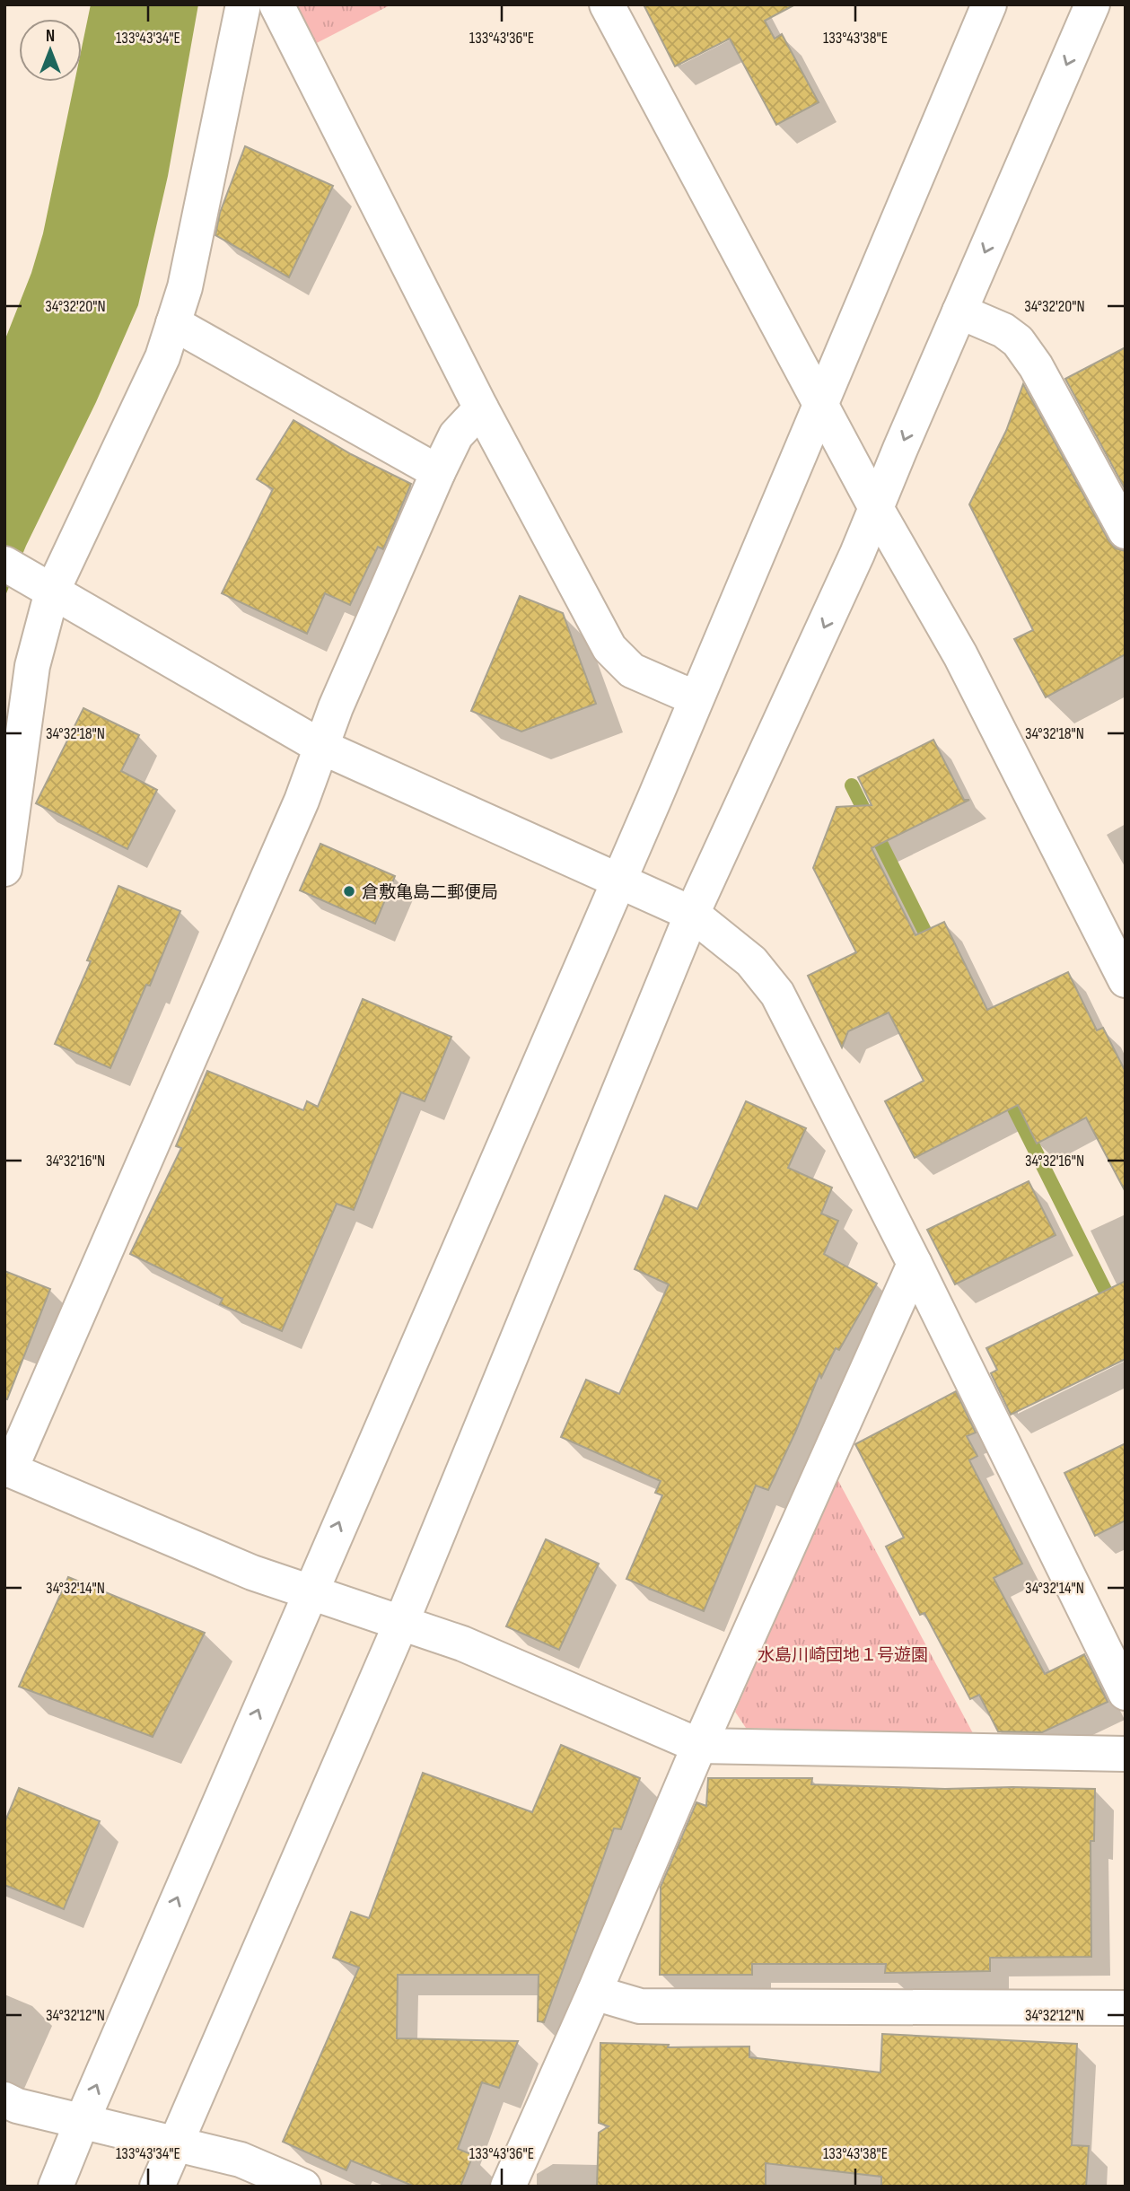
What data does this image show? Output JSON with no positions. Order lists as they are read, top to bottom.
{
  "parks": ["水島川崎団地１号遊園"],
  "places": ["倉敷亀島二郵便局"],
  "north": "top",
  "coordinates": [
    "133°43'34\"E",
    "133°43'36\"E",
    "133°43'38\"E",
    "34°32'20\"N",
    "34°32'18\"N",
    "34°32'16\"N",
    "34°32'14\"N",
    "34°32'12\"N"
  ]
}
